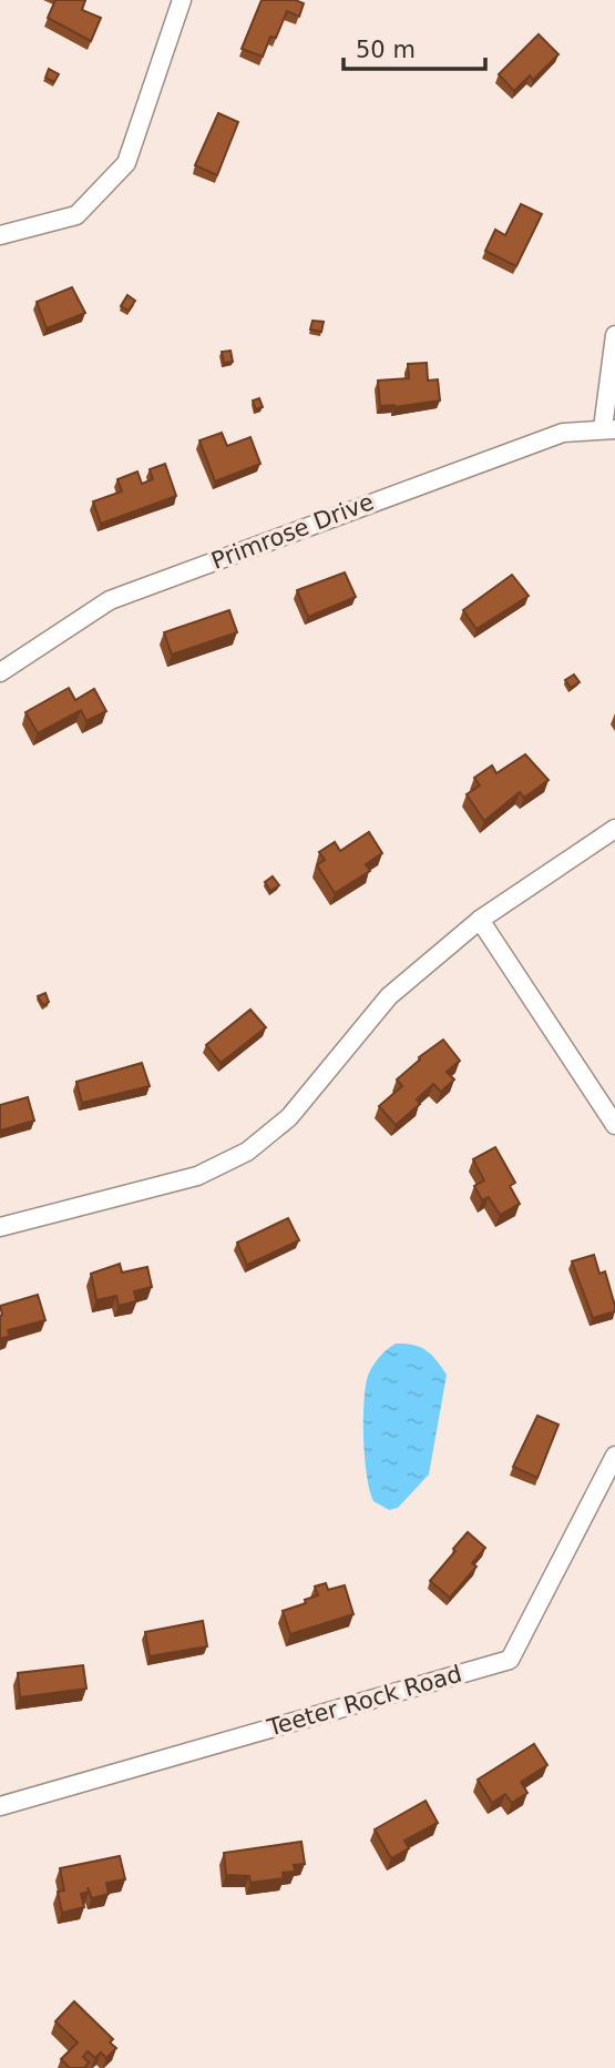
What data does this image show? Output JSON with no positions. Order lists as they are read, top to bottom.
{
  "streets": {
    "street": ["Primrose Drive", "Teeter Rock Road"]
  },
  "scale_bar": "50 m"
}
